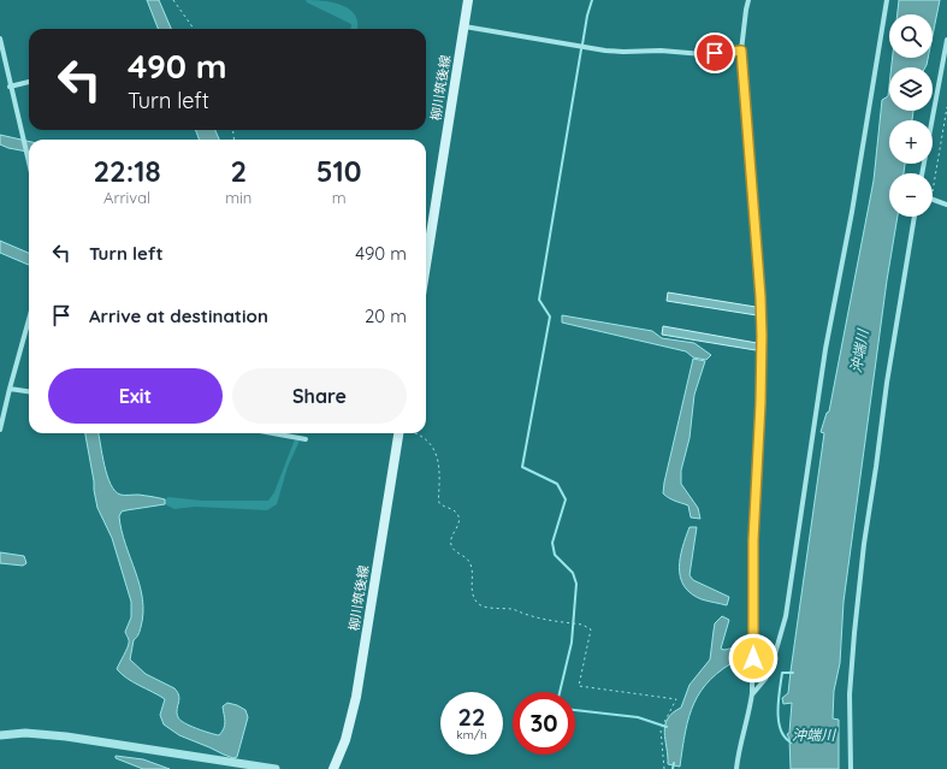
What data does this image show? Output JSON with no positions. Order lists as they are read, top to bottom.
{
  "streets": {
    "main road": ["柳川筑後線"]
  },
  "water": ["沖端川"],
  "page": {
    "map_buttons": ["+", "−"],
    "turn": ["490 m", "Turn left"],
    "eta": [
      "22:18",
      "Arrival",
      "2",
      "min",
      "510",
      "m"
    ],
    "list": [
      {
        "name": "Turn left",
        "value": "490 m"
      },
      {
        "name": "Arrive at destination",
        "value": "20 m"
      }
    ],
    "buttons": ["Exit", "Share"],
    "speed": "22 km/h",
    "limit": "30"
  }
}
